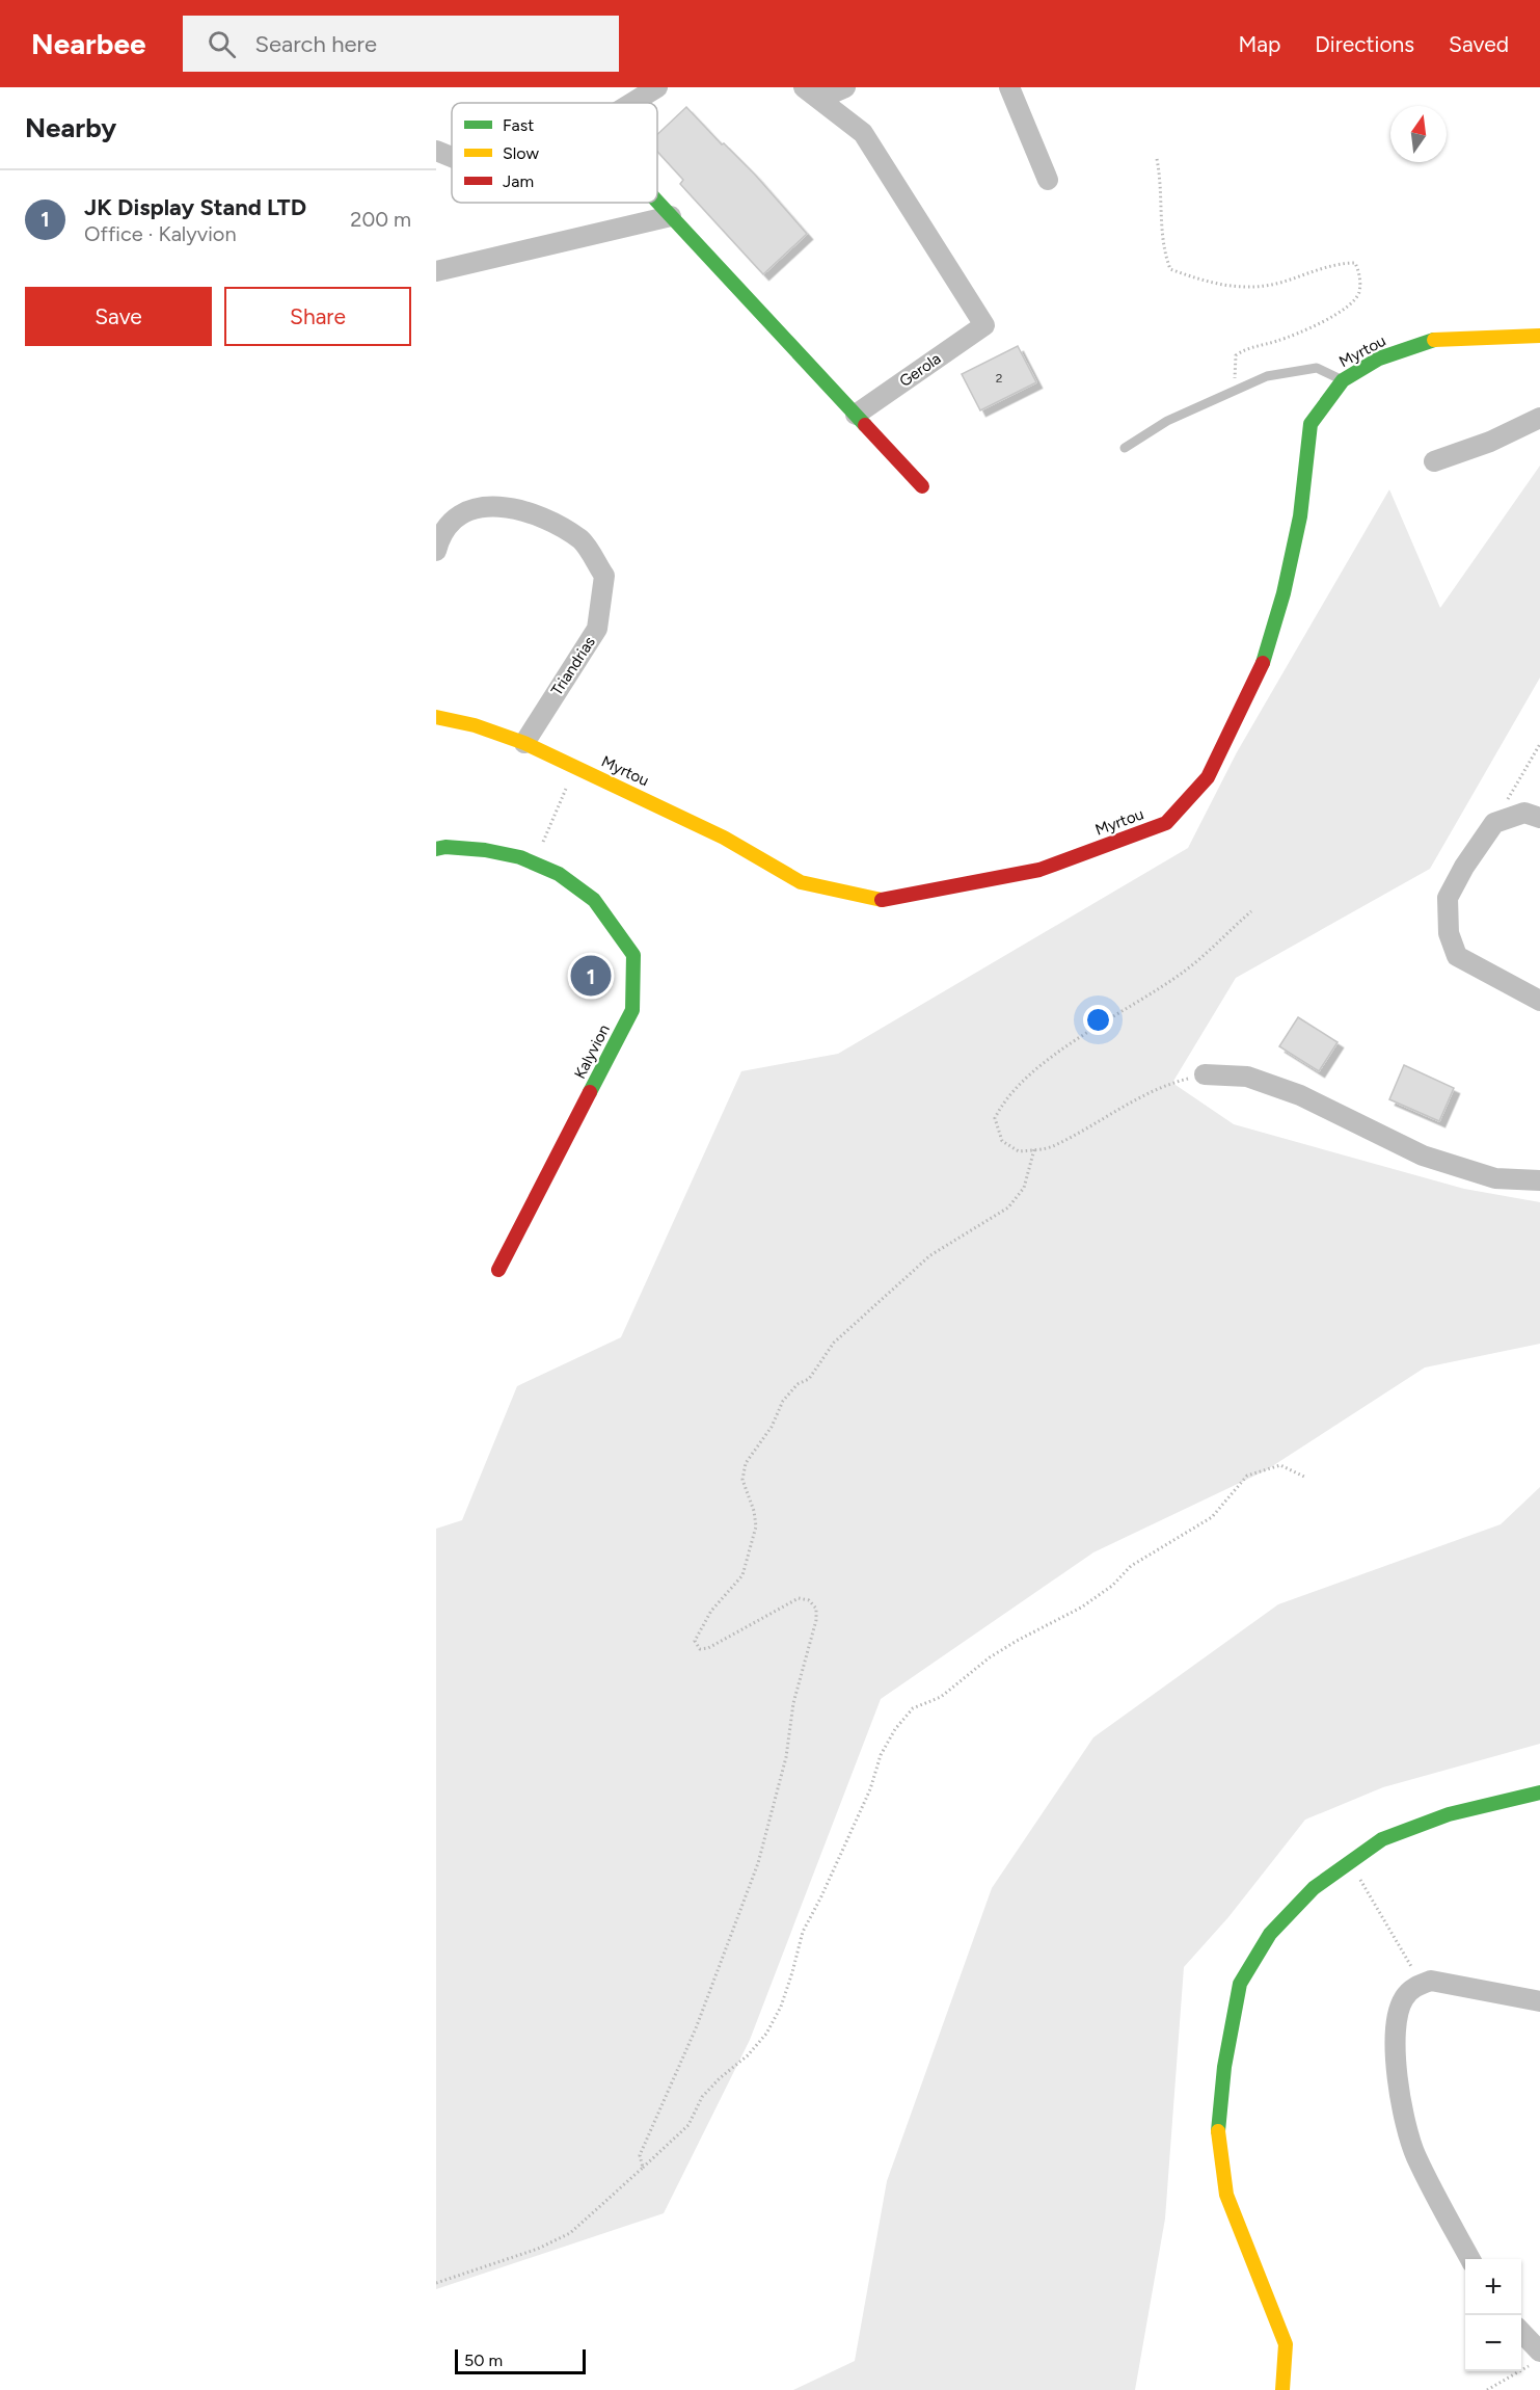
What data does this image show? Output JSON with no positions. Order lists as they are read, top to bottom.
{
  "streets": {
    "street": [
      "Myrtou",
      "Gerola",
      "Triandrias",
      "Kalyvion"
    ]
  },
  "crossings": [
    ["Myrtou", "Triandrias"]
  ],
  "house_numbers": ["2"],
  "legend": ["Fast", "Slow", "Jam"],
  "scale_bar": "50 m",
  "north": "top",
  "page": {
    "header": "Nearbee",
    "search": "Search here",
    "nav": ["Map", "Directions", "Saved"],
    "heading": "Nearby",
    "list": [
      {
        "mark": "1",
        "name": "JK Display Stand LTD",
        "note": "Office · Kalyvion",
        "value": "200 m"
      }
    ],
    "buttons": ["Save", "Share"],
    "pins": "1",
    "map_buttons": ["+", "−"],
    "scale": "50 m"
  }
}
